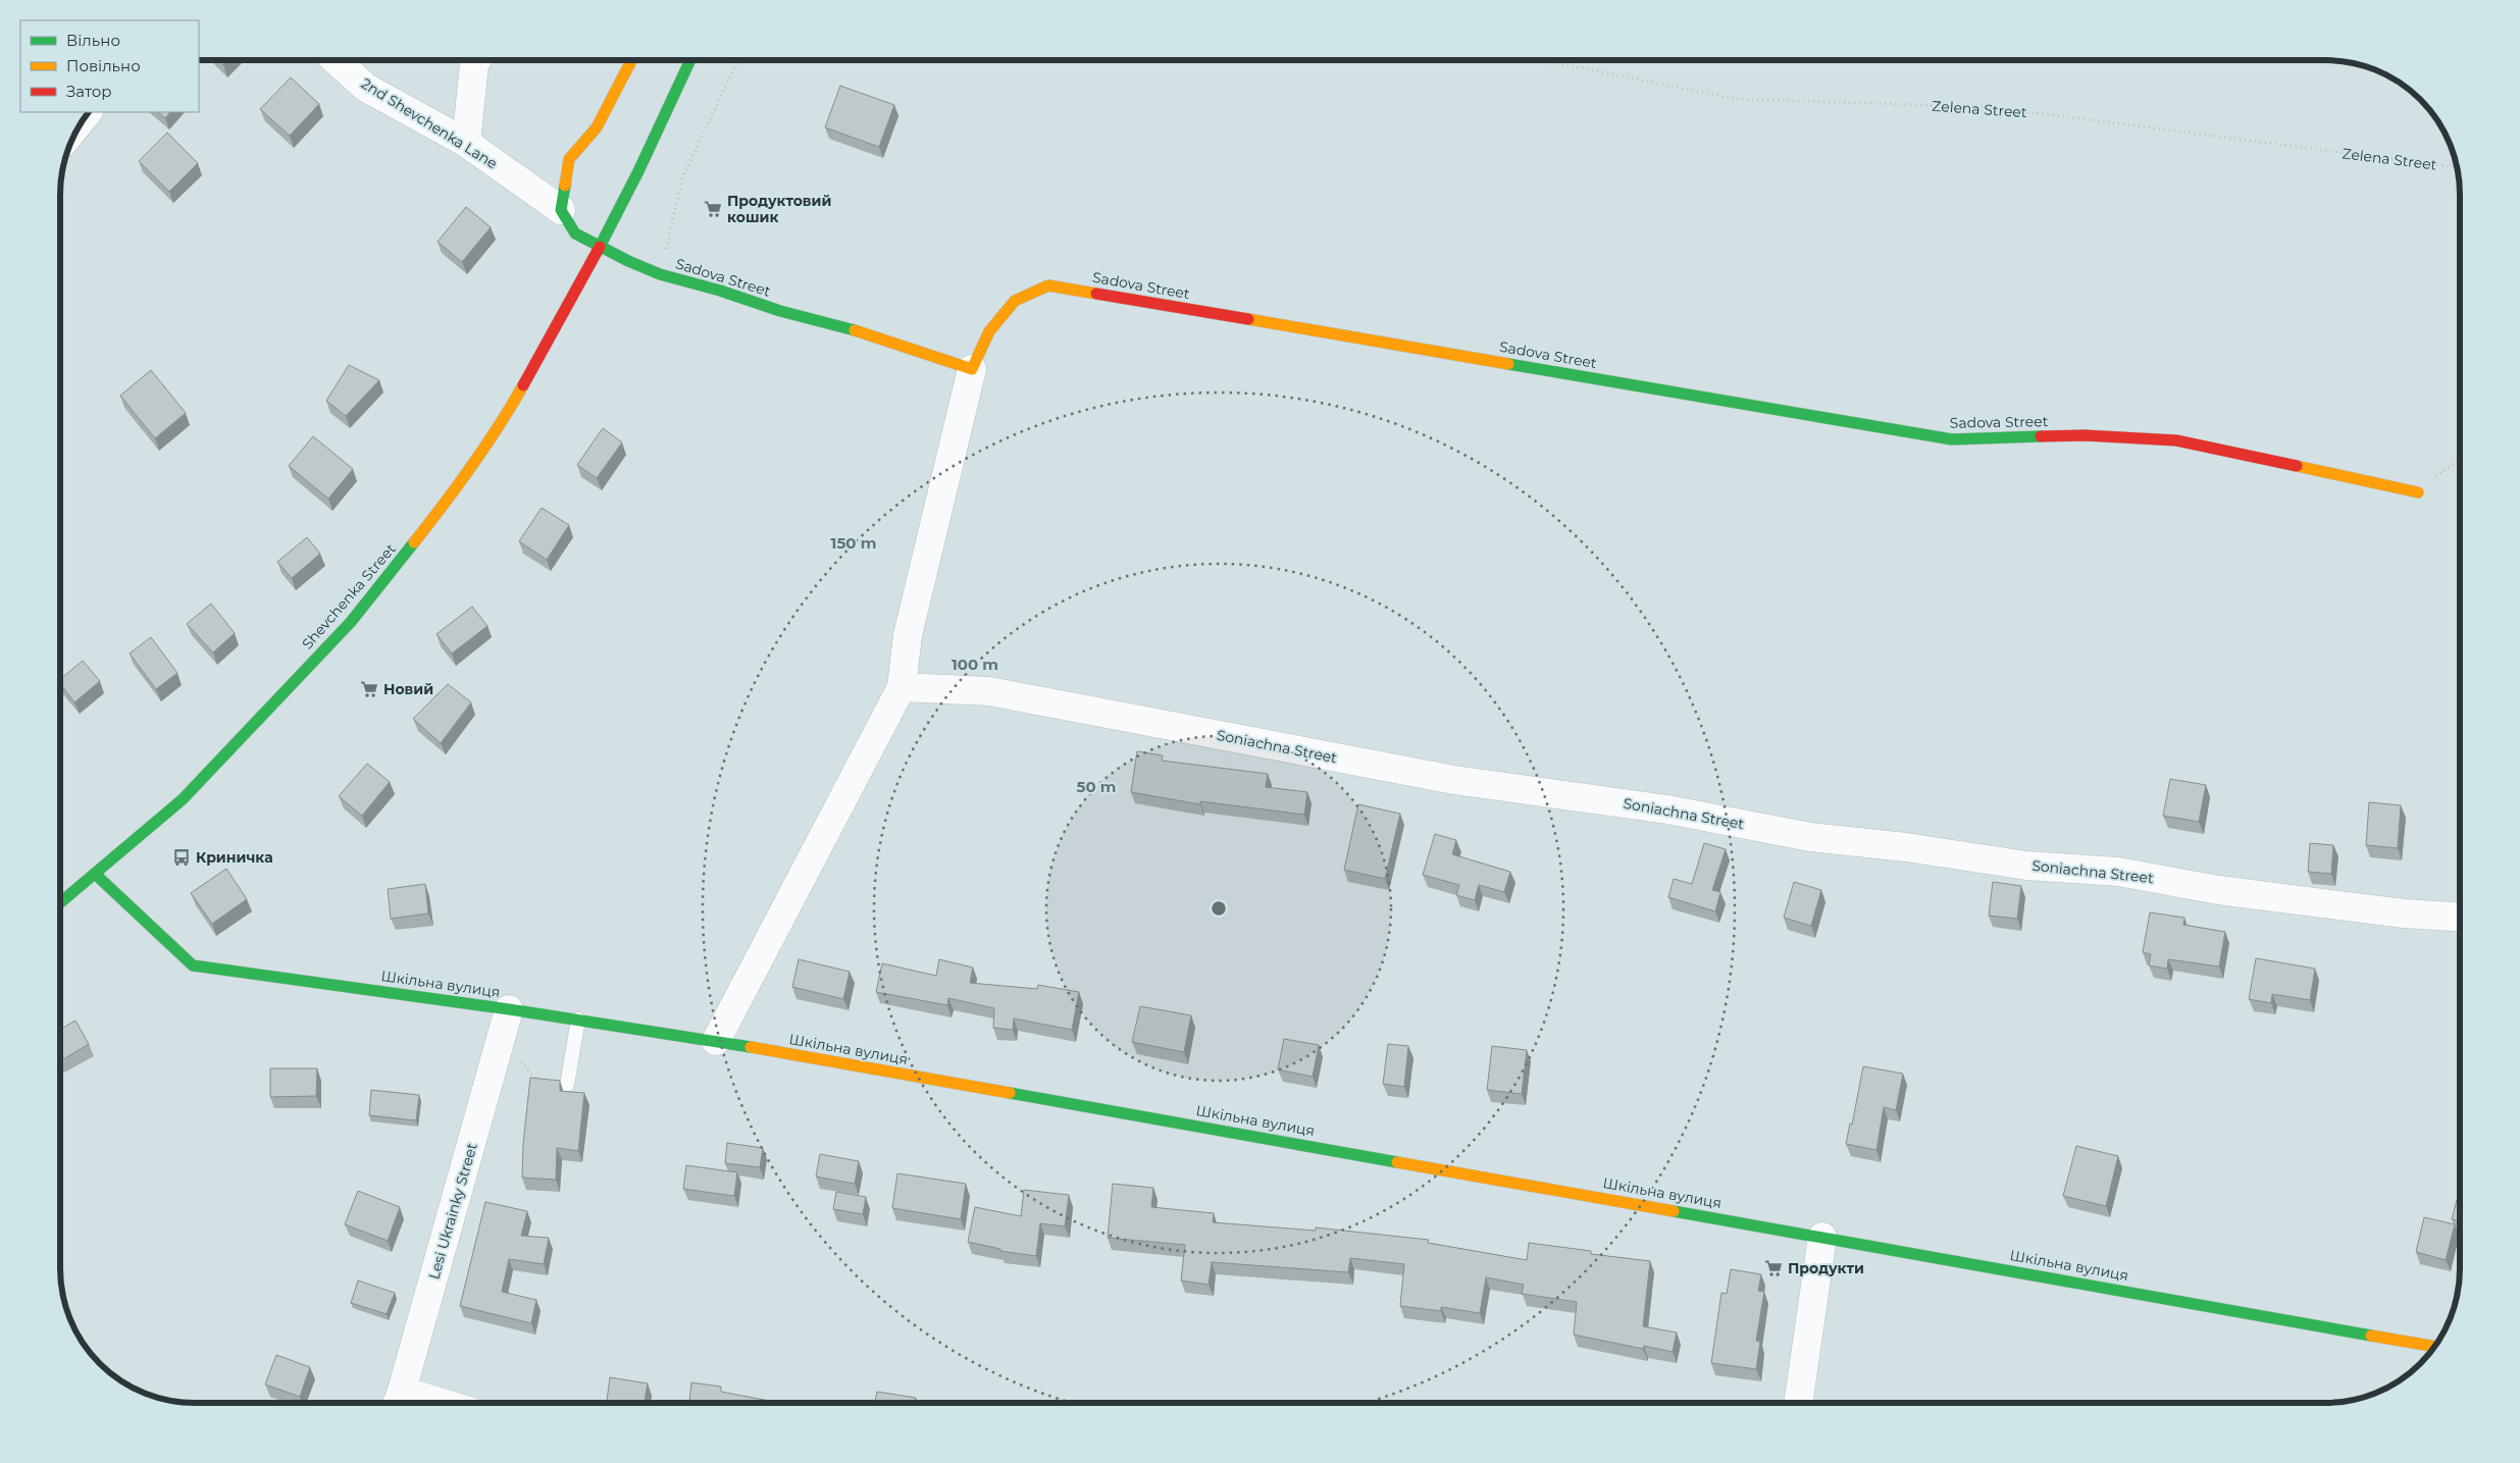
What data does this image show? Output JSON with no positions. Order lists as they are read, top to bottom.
{
  "streets": {
    "street": [
      "2nd Shevchenka Lane",
      "Sadova Street",
      "Shevchenka Street",
      "Soniachna Street",
      "Шкільна вулиця",
      "Lesi Ukrainky Street"
    ],
    "path": ["Zelena Street"]
  },
  "crossings": [
    ["2nd Shevchenka Lane", "Sadova Street"],
    ["Sadova Street", "Shevchenka Street"],
    ["Shevchenka Street", "Шкільна вулиця"],
    ["Шкільна вулиця", "Lesi Ukrainky Street"]
  ],
  "places": {
    "supermarket": ["Продуктовий кошик", "Новий", "Продукти"],
    "bus stop": ["Криничка"]
  },
  "legend": ["Вільно", "Повільно", "Затор"],
  "rings": ["150 m", "100 m", "50 m"]
}
